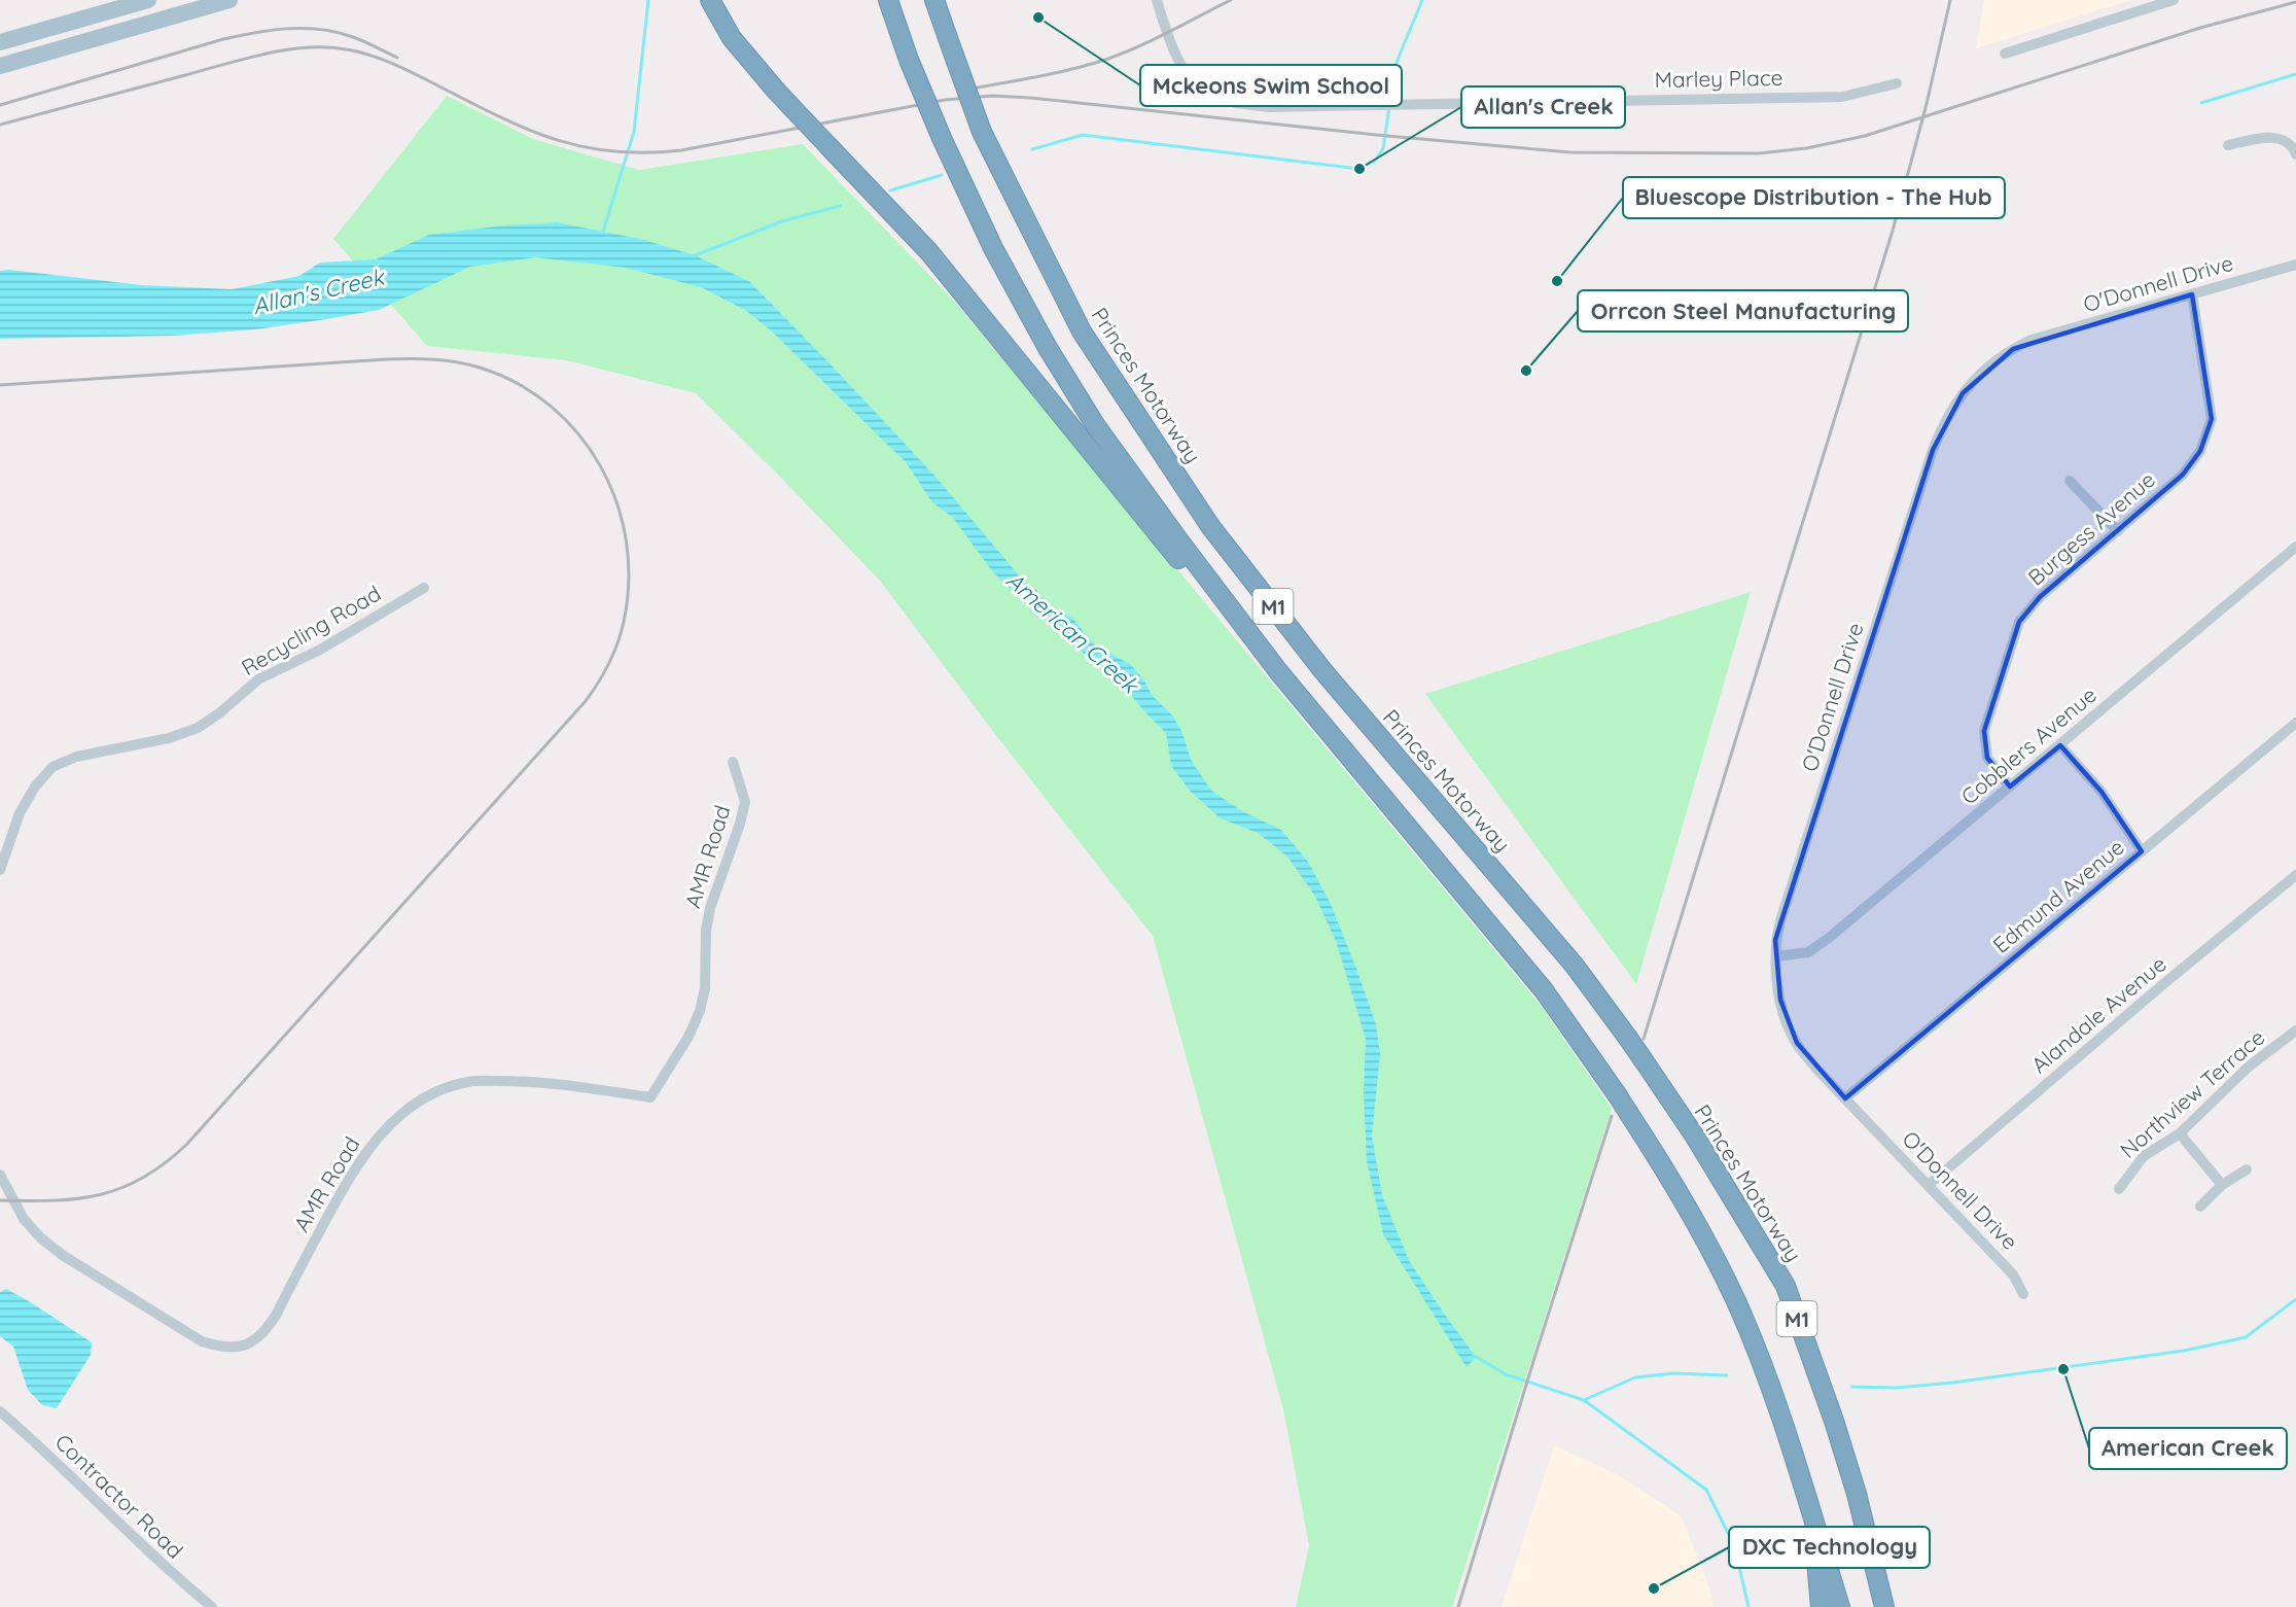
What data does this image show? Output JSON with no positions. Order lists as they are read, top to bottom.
{
  "streets": {
    "highway": ["Princes Motorway", "M1"],
    "street": [
      "Marley Place",
      "O'Donnell Drive",
      "Burgess Avenue",
      "Recycling Road",
      "Cobblers Avenue",
      "AMR Road",
      "Edmund Avenue",
      "Alandale Avenue",
      "Northview Terrace",
      "Contractor Road"
    ]
  },
  "crossings": [
    ["O'Donnell Drive", "Burgess Avenue"],
    ["O'Donnell Drive", "Cobblers Avenue"],
    ["O'Donnell Drive", "Edmund Avenue"],
    ["O'Donnell Drive", "Alandale Avenue"],
    ["Burgess Avenue", "Cobblers Avenue"]
  ],
  "water": ["Allan's Creek", "American Creek"],
  "places": [
    "Mckeons Swim School",
    "Allan's Creek",
    "Bluescope Distribution - The Hub",
    "Orrcon Steel Manufacturing",
    "American Creek",
    "DXC Technology"
  ]
}
